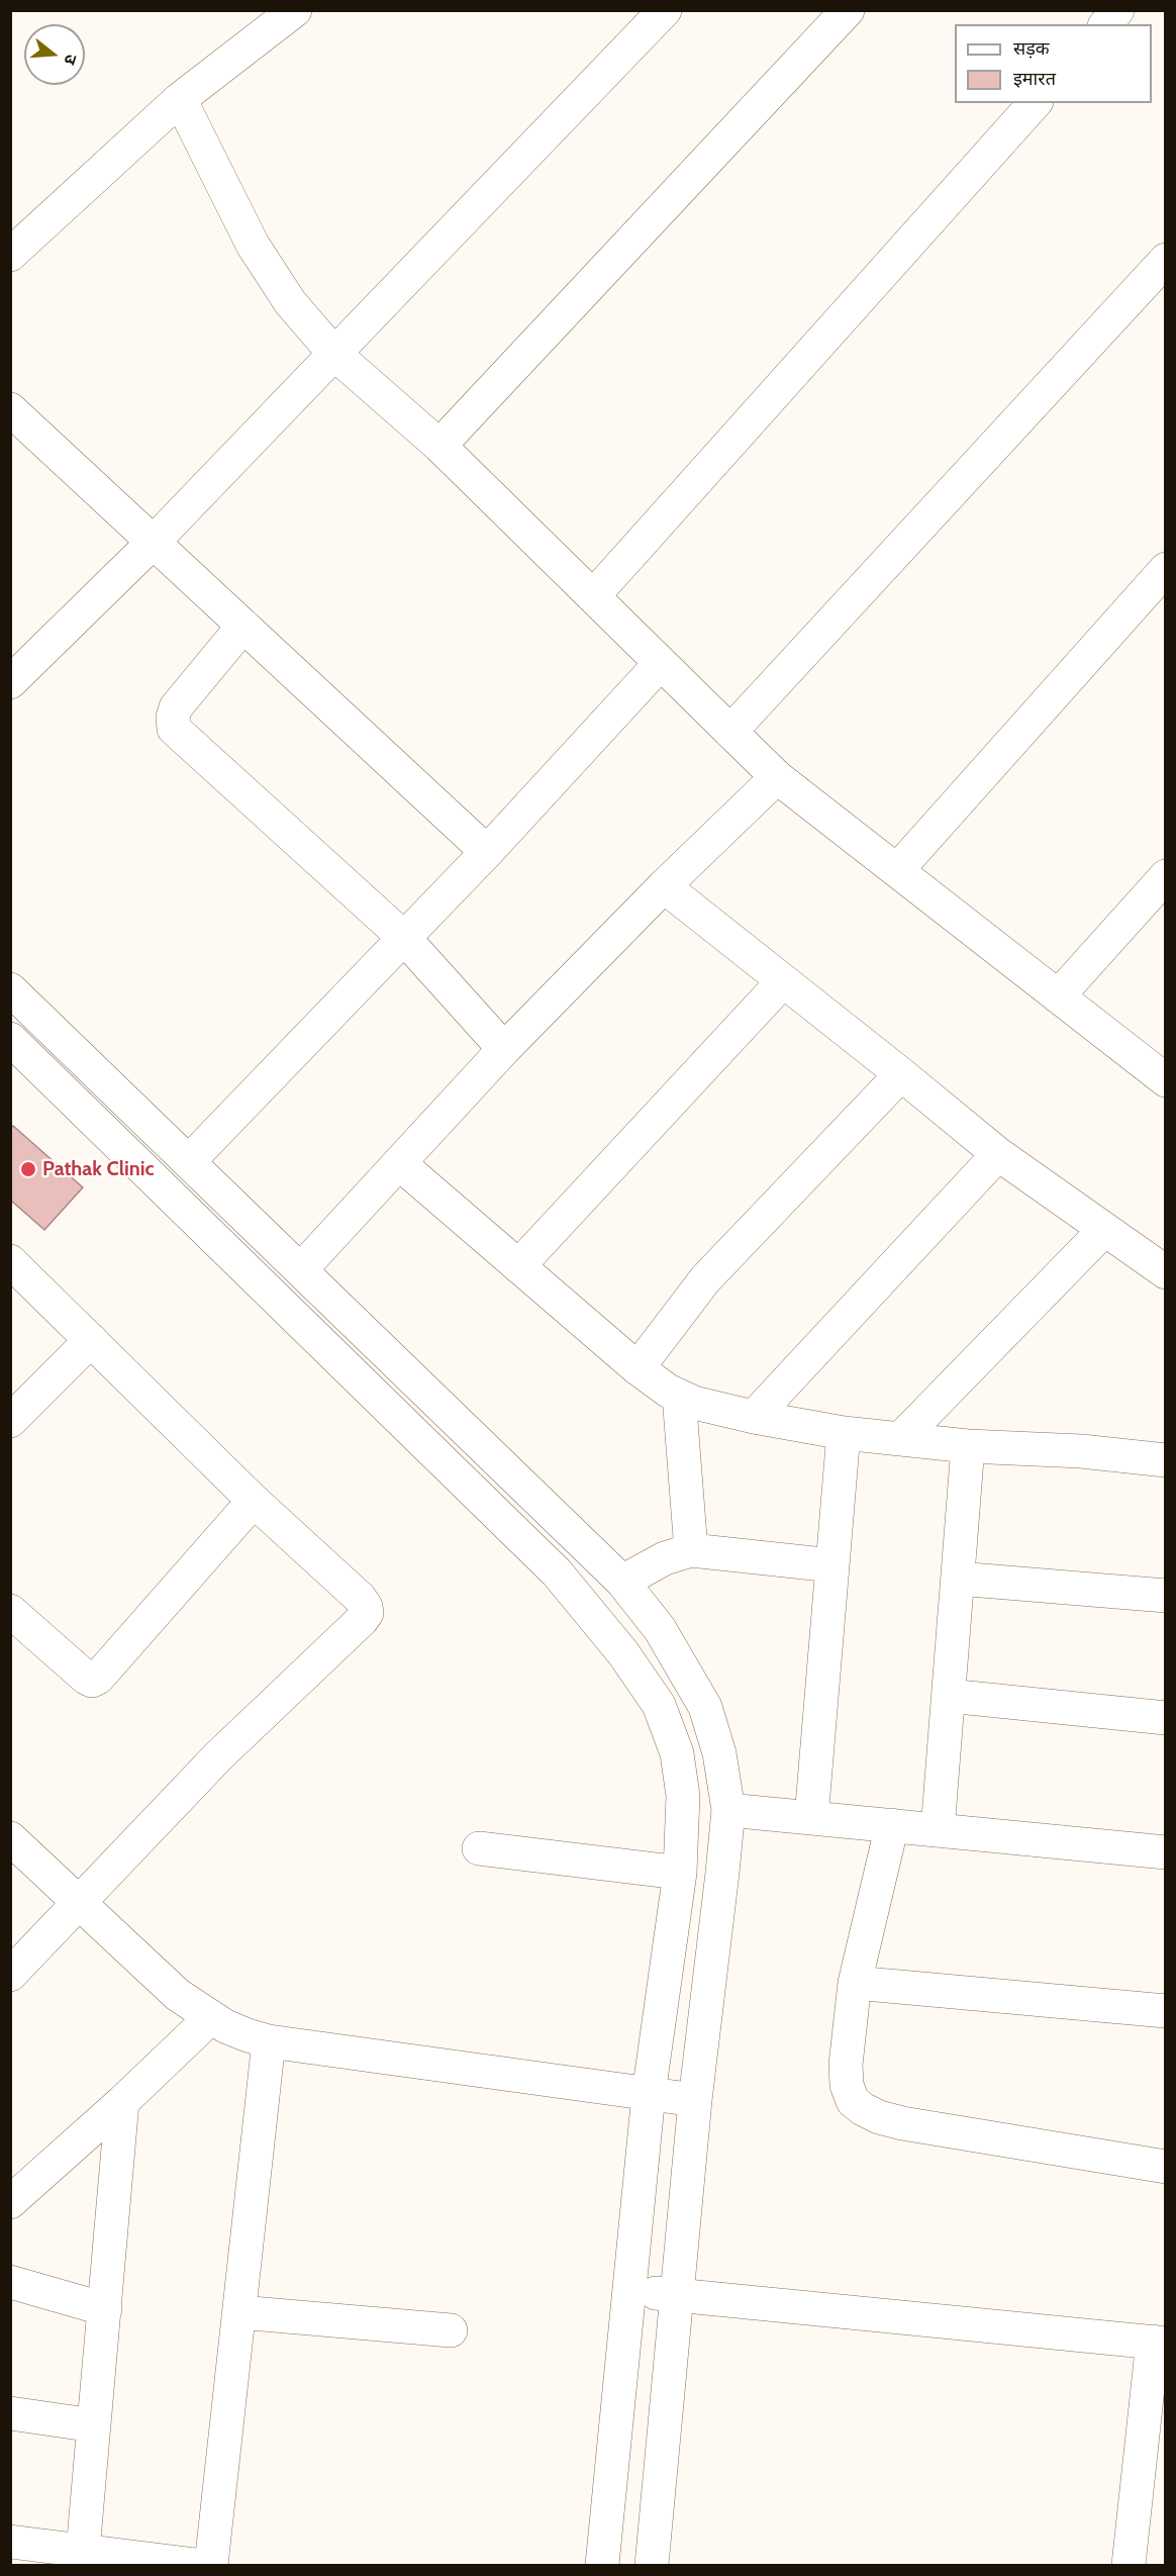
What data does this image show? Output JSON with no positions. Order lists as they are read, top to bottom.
{
  "places": ["Pathak Clinic"],
  "legend": ["सड़क", "इमारत"],
  "north": "right"
}
